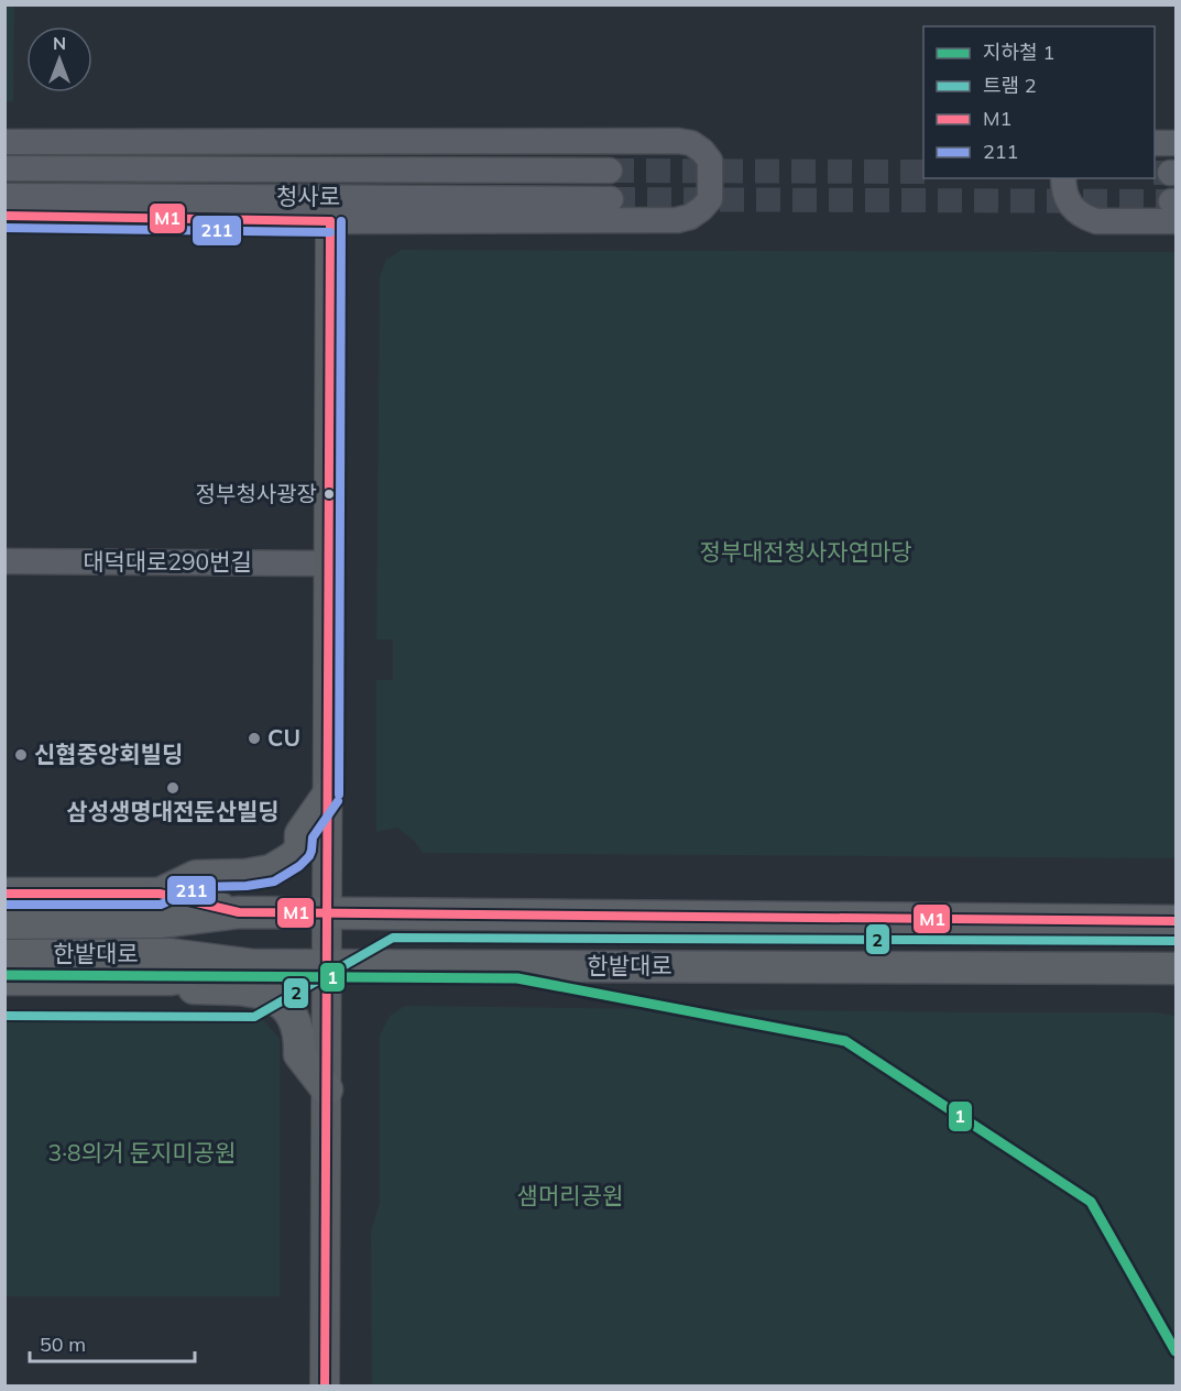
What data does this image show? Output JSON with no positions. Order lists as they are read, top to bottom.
{
  "streets": {
    "main road": ["한밭대로"],
    "street": ["청사로", "대덕대로290번길"]
  },
  "parks": ["정부대전청사자연마당", "3·8의거 둔지미공원", "샘머리공원"],
  "places": [
    "정부청사광장",
    "CU",
    "신협중앙회빌딩",
    "삼성생명대전둔산빌딩"
  ],
  "lines": [
    "transit line M1",
    "transit line 211",
    "tram line 2",
    "metro line 1"
  ],
  "legend": [
    "지하철 1",
    "트램 2",
    "M1",
    "211"
  ],
  "scale_bar": "50 m",
  "north": "top"
}
